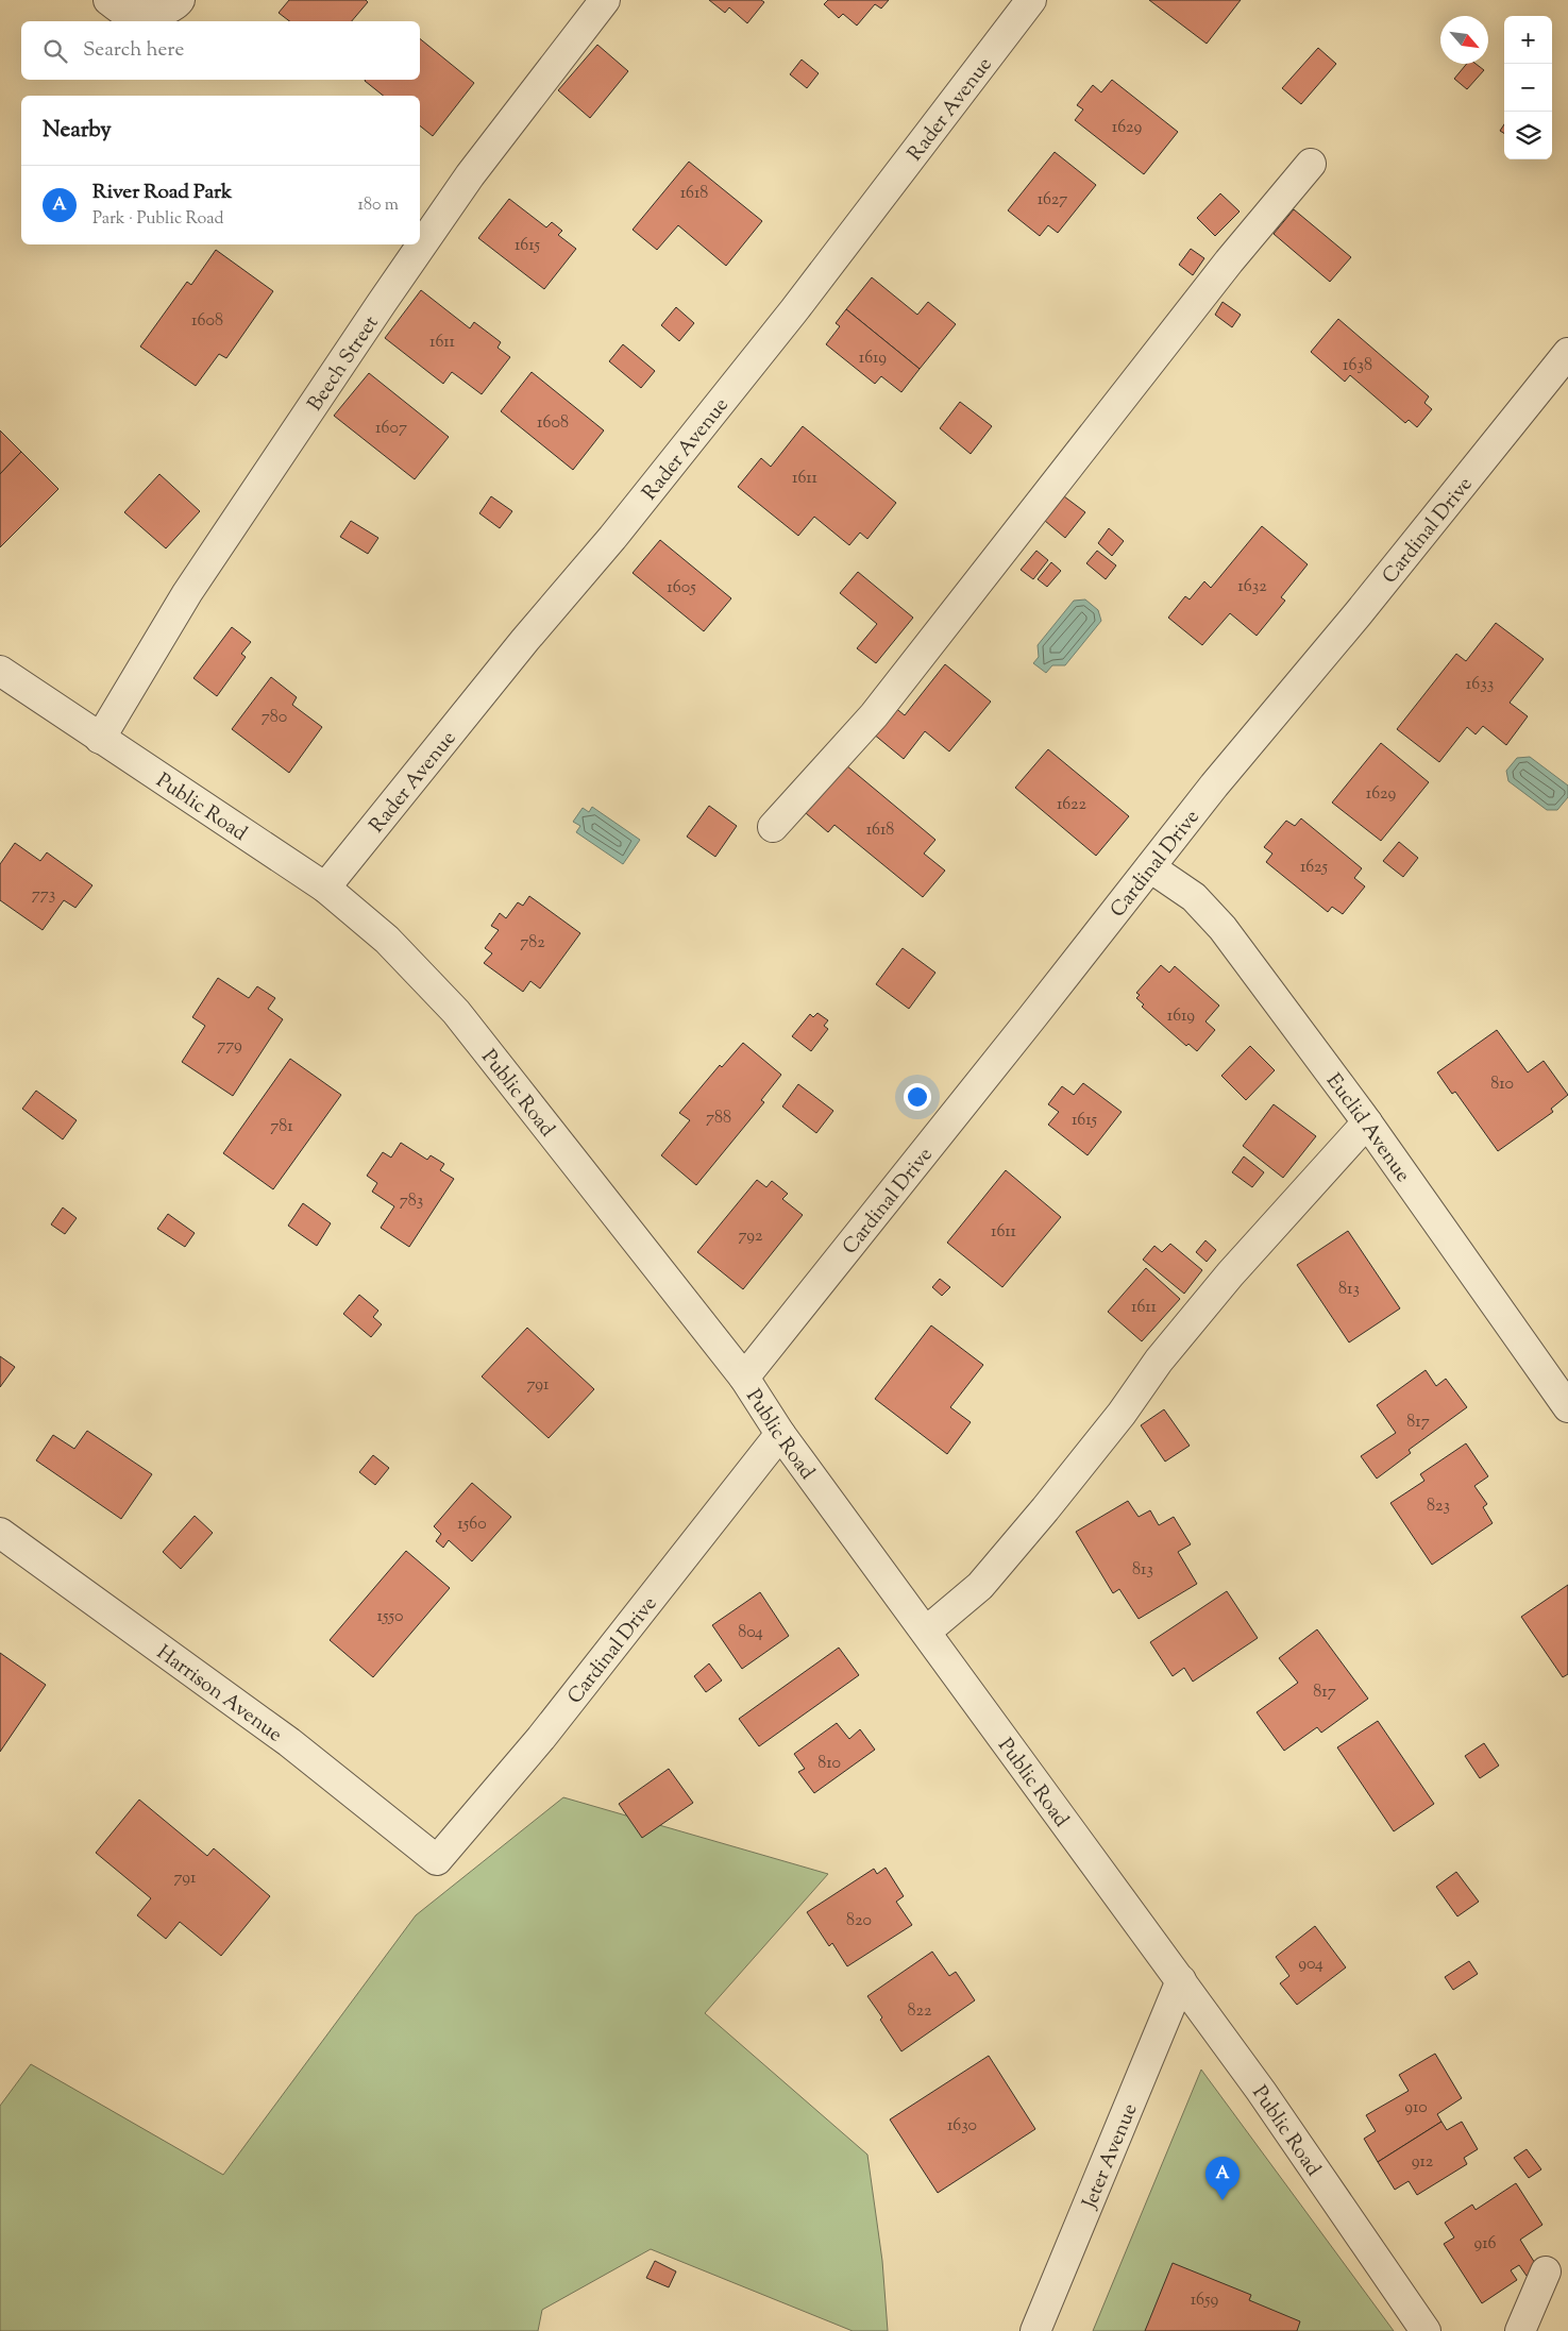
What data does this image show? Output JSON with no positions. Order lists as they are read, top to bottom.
{
  "streets": {
    "street": [
      "Rader Avenue",
      "Beech Street",
      "Cardinal Drive",
      "Public Road",
      "Euclid Avenue",
      "Harrison Avenue",
      "Jeter Avenue"
    ]
  },
  "crossings": [
    ["Rader Avenue", "Public Road"],
    ["Beech Street", "Public Road"],
    ["Cardinal Drive", "Public Road"],
    ["Cardinal Drive", "Euclid Avenue"],
    ["Cardinal Drive", "Harrison Avenue"],
    ["Public Road", "Jeter Avenue"]
  ],
  "house_numbers": [
    "1629",
    "1618",
    "1627",
    "1615",
    "1608",
    "1611",
    "1619",
    "1638",
    "1608",
    "1607",
    "1611",
    "1632",
    "1605",
    "1633",
    "780",
    "1629",
    "1622",
    "1618",
    "1625",
    "773",
    "782",
    "1619",
    "779",
    "810",
    "788",
    "1615",
    "781",
    "783",
    "1611",
    "792",
    "813",
    "1611",
    "791",
    "817",
    "823",
    "1560",
    "813",
    "1550",
    "804",
    "817",
    "810",
    "791",
    "820",
    "904",
    "822",
    "910",
    "1630",
    "912",
    "916",
    "1659"
  ],
  "north": "bottom right",
  "page": {
    "map_buttons": ["+", "−"],
    "search": "Search here",
    "heading": "Nearby",
    "list": [
      {
        "mark": "A",
        "name": "River Road Park",
        "note": "Park · Public Road",
        "value": "180 m"
      }
    ],
    "pins": "A"
  }
}
